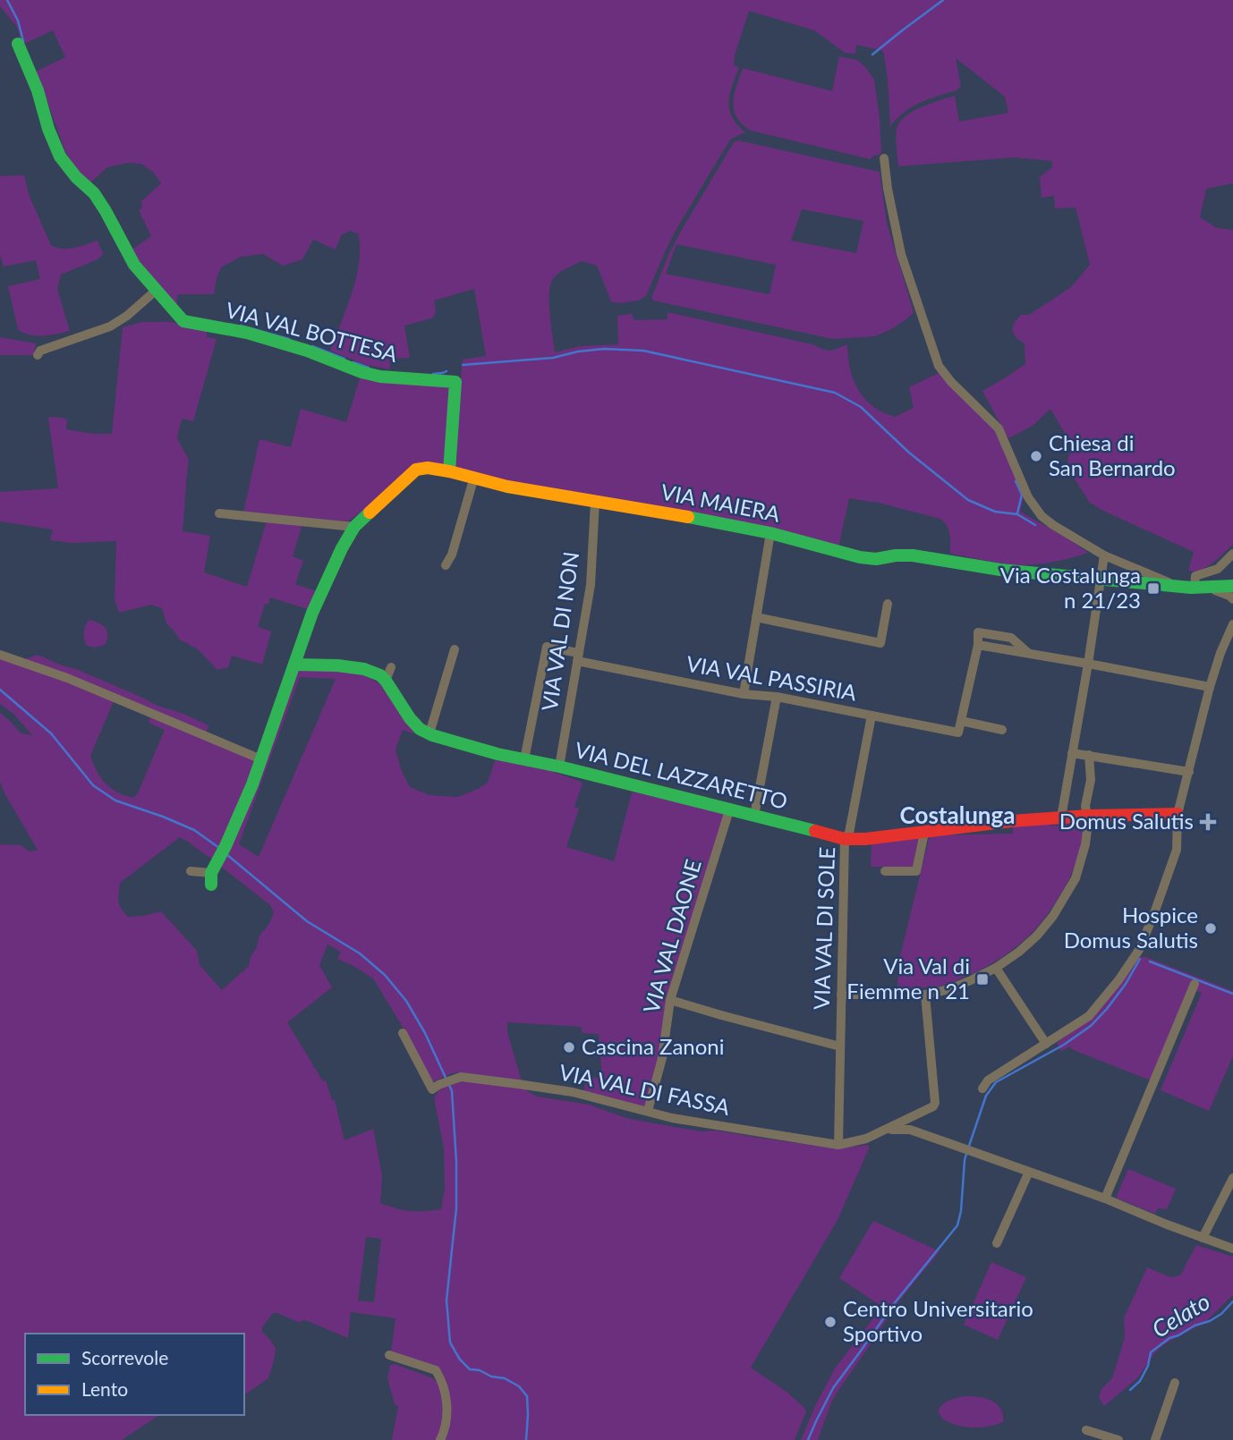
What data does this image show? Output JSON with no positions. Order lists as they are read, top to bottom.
{
  "streets": {
    "street": [
      "VIA VAL BOTTESA",
      "VIA MAIERA",
      "VIA VAL DI NON",
      "VIA VAL PASSIRIA",
      "VIA DEL LAZZARETTO",
      "VIA VAL DI SOLE",
      "VIA VAL DAONE",
      "VIA VAL DI FASSA"
    ]
  },
  "crossings": [
    ["VIA VAL BOTTESA", "VIA MAIERA"],
    ["VIA MAIERA", "VIA VAL DI NON"],
    ["VIA VAL DI NON", "VIA VAL PASSIRIA"],
    ["VIA VAL DI NON", "VIA DEL LAZZARETTO"],
    ["VIA VAL PASSIRIA", "VIA DEL LAZZARETTO"],
    ["VIA VAL PASSIRIA", "VIA VAL DI SOLE"],
    ["VIA DEL LAZZARETTO", "VIA VAL DI SOLE"],
    ["VIA DEL LAZZARETTO", "VIA VAL DAONE"],
    ["VIA VAL DI SOLE", "VIA VAL DI FASSA"],
    ["VIA VAL DAONE", "VIA VAL DI FASSA"]
  ],
  "districts": ["Costalunga"],
  "water": ["Celato"],
  "places": {
    "other": [
      "Chiesa di San Bernardo",
      "Hospice Domus Salutis",
      "Cascina Zanoni",
      "Centro Universitario Sportivo"
    ],
    "transit": ["Via Costalunga n 21/23", "Via Val di Fiemme n 21"],
    "health": ["Domus Salutis"]
  },
  "legend": ["Scorrevole", "Lento"]
}
